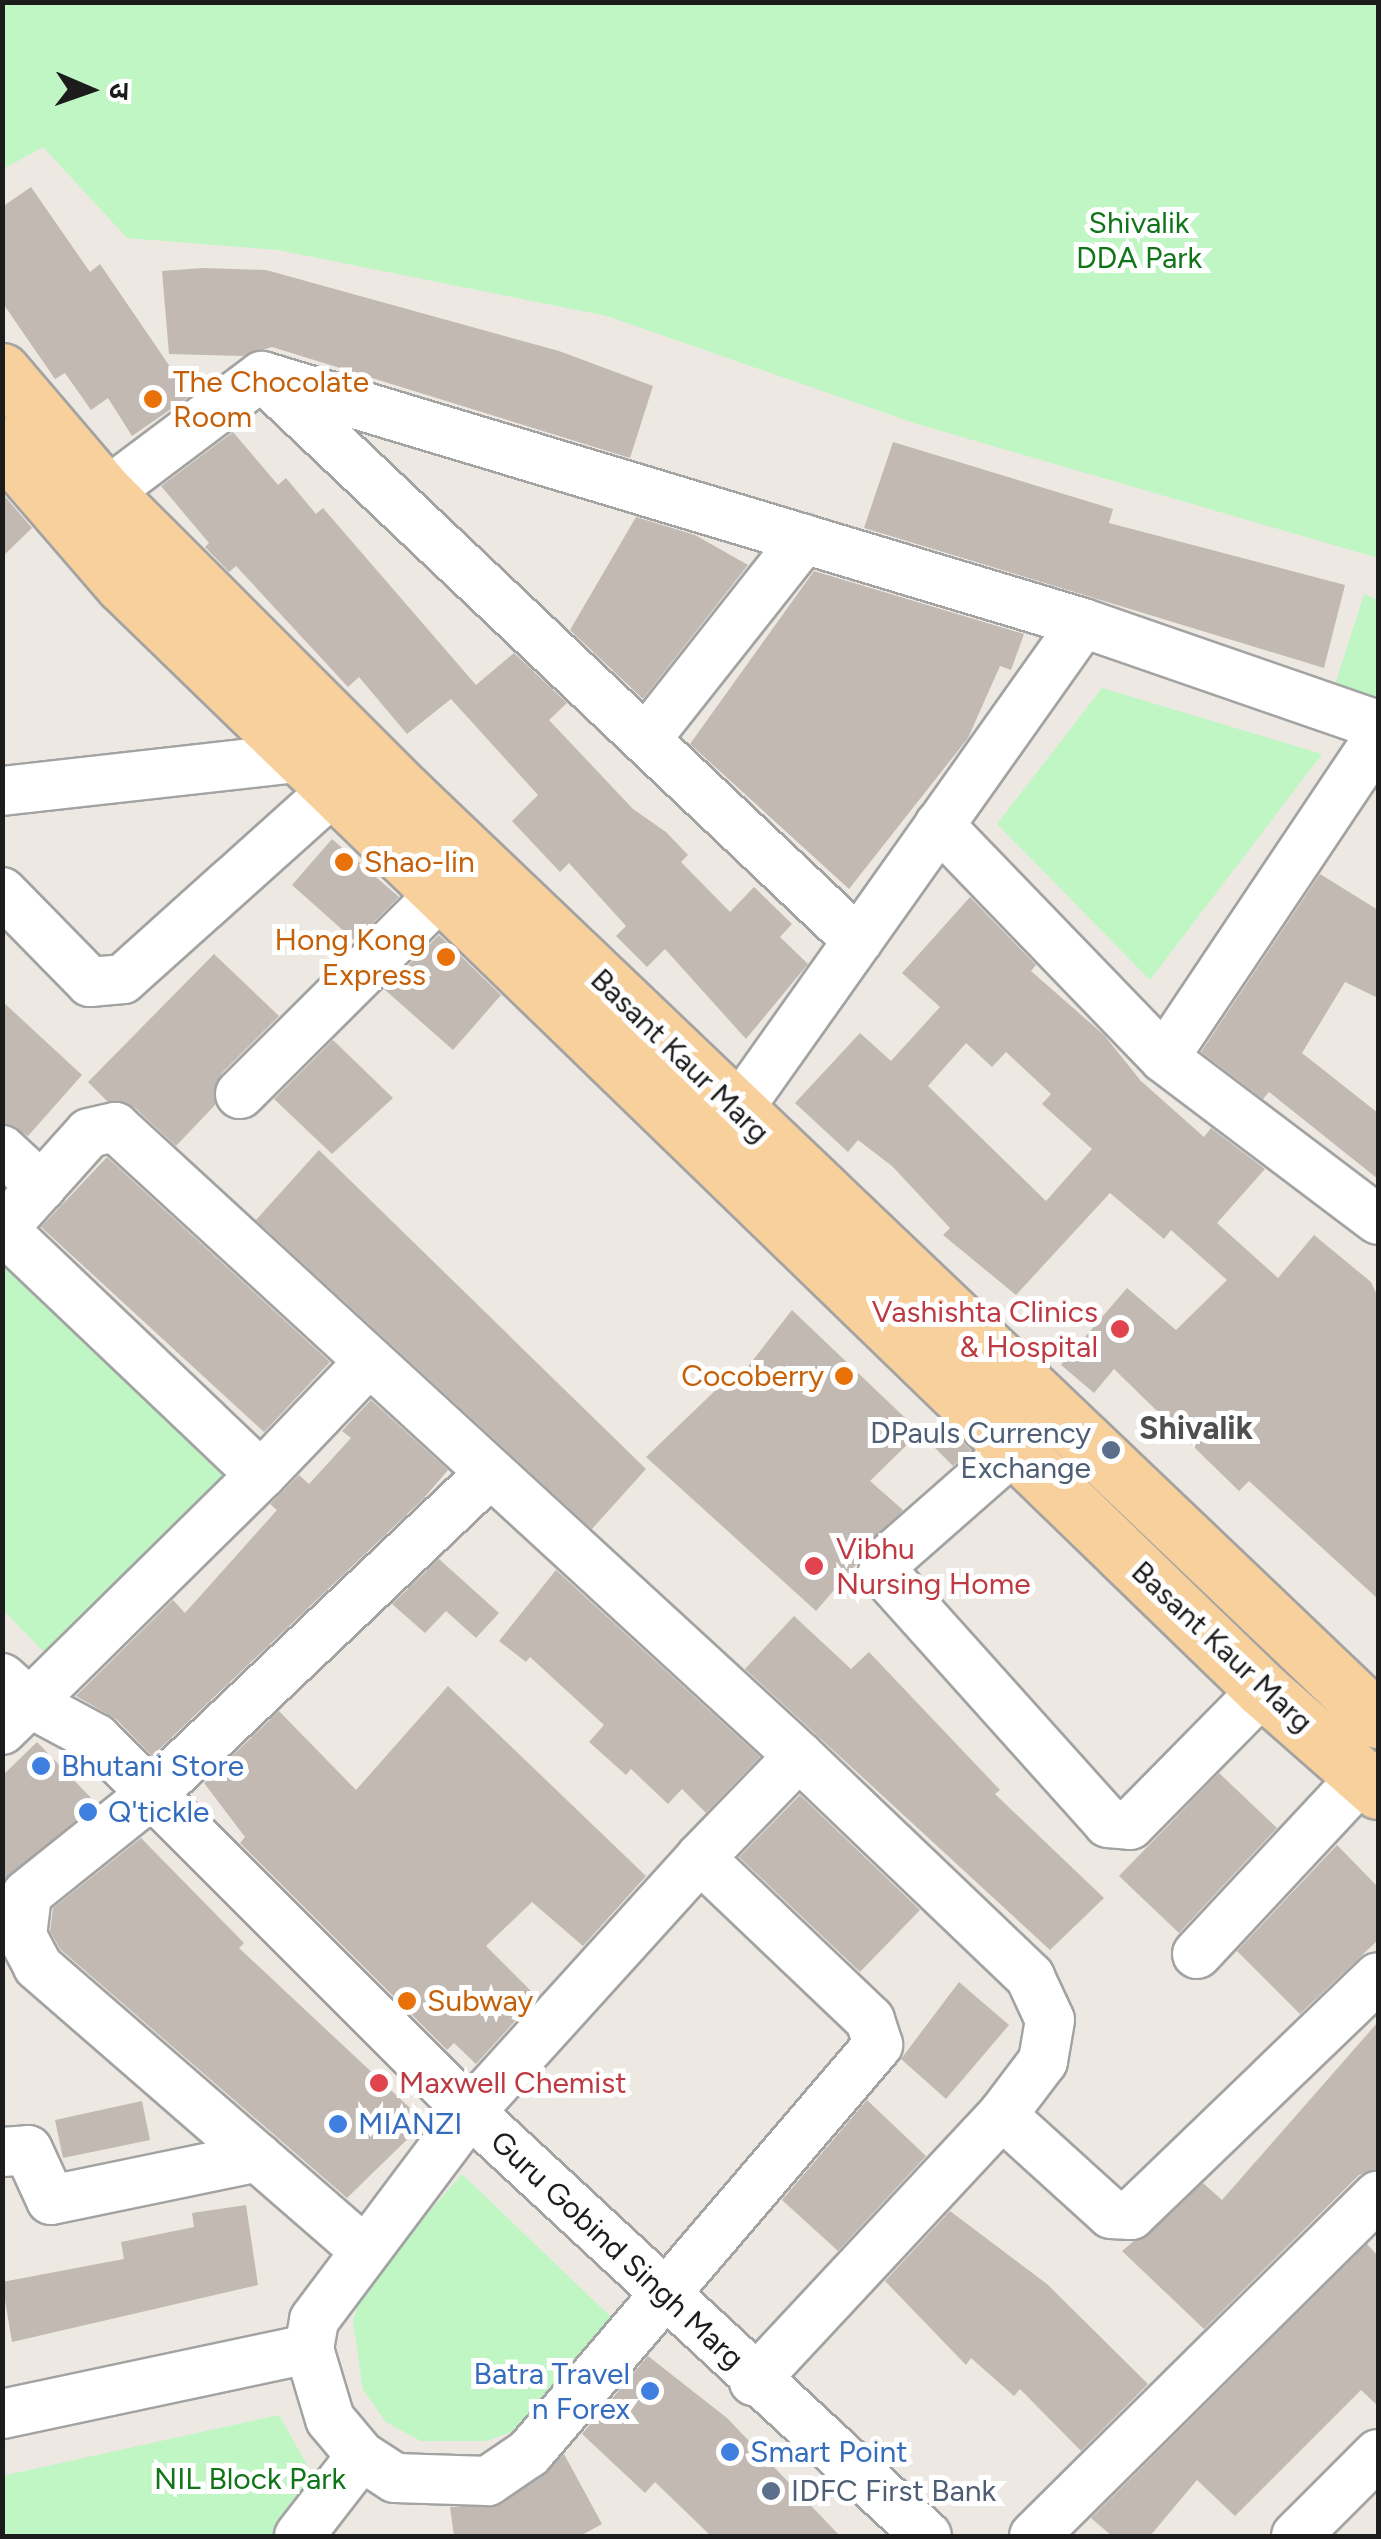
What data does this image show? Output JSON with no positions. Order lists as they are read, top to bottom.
{
  "streets": {
    "main road": ["Basant Kaur Marg"],
    "street": ["Guru Gobind Singh Marg"]
  },
  "districts": ["Shivalik"],
  "parks": ["Shivalik DDA Park", "NIL Block Park"],
  "places": [
    "The Chocolate Room",
    "Shao-lin",
    "Hong Kong Express",
    "Vashishta Clinics & Hospital",
    "Cocoberry",
    "DPauls Currency Exchange",
    "Vibhu Nursing Home",
    "Bhutani Store",
    "Q'tickle",
    "Subway",
    "Maxwell Chemist",
    "MIANZI",
    "Batra Travel n Forex",
    "Smart Point",
    "IDFC First Bank"
  ],
  "north": "right"
}
